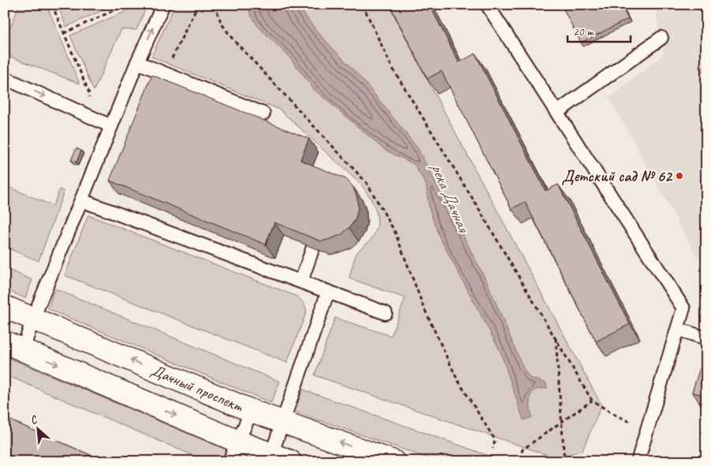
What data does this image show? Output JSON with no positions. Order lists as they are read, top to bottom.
{
  "streets": {
    "main road": ["Дачный проспект"]
  },
  "water": ["река Дачная"],
  "places": ["Детский сад № 62"],
  "scale_bar": "20 m",
  "north": "top left"
}
